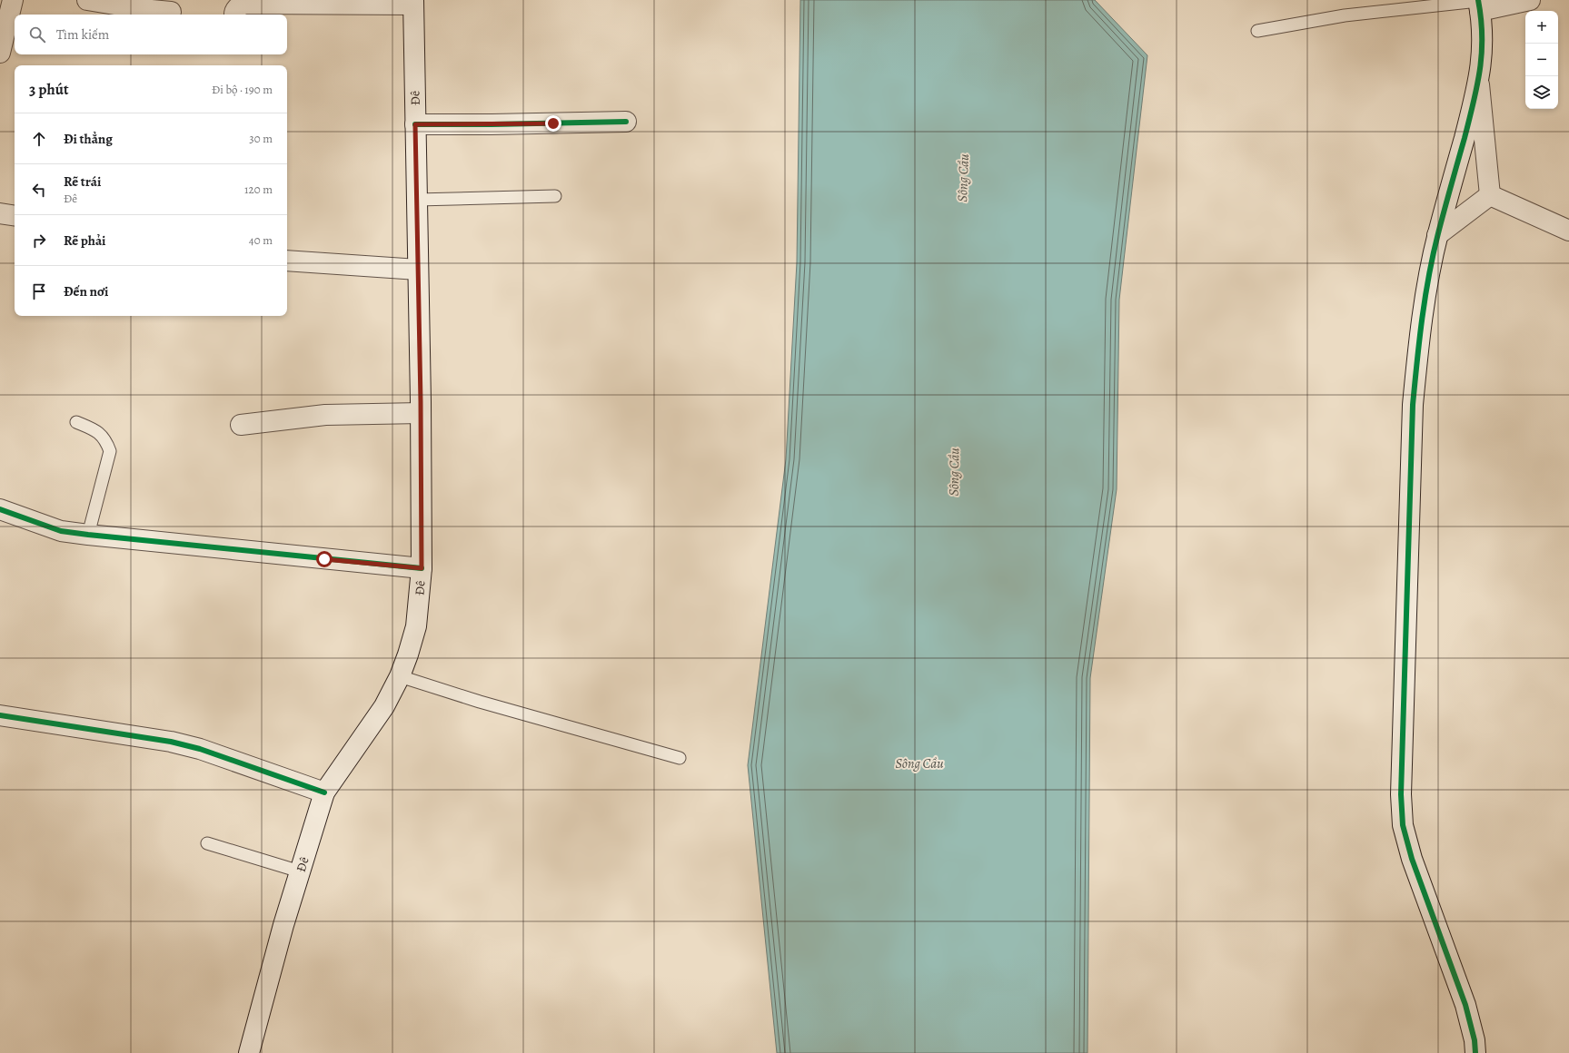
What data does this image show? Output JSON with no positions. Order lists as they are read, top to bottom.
{
  "streets": {
    "street": ["Đê"]
  },
  "water": ["Sông Cầu"],
  "page": {
    "map_buttons": ["+", "−"],
    "search": "Tìm kiếm",
    "heading": ["3 phút", "Đi bộ · 190 m"],
    "list": [
      ["Đi thẳng", "30 m"],
      ["Rẽ trái", "Đê", "120 m"],
      ["Rẽ phải", "40 m"],
      "Đến nơi"
    ]
  }
}
